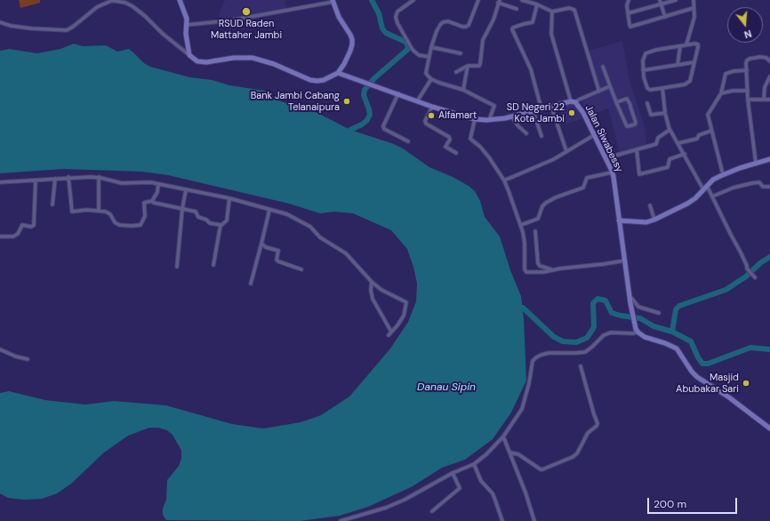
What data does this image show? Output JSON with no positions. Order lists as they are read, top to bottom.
{
  "streets": {
    "main road": ["Jalan Siwabessy"]
  },
  "water": ["Danau Sipin"],
  "places": [
    "RSUD Raden Mattaher Jambi",
    "Bank Jambi Cabang Telanaipura",
    "SD Negeri 22 Kota Jambi",
    "Alfamart",
    "Masjid Abubakar Sari"
  ],
  "scale_bar": "200 m",
  "north": "bottom"
}
